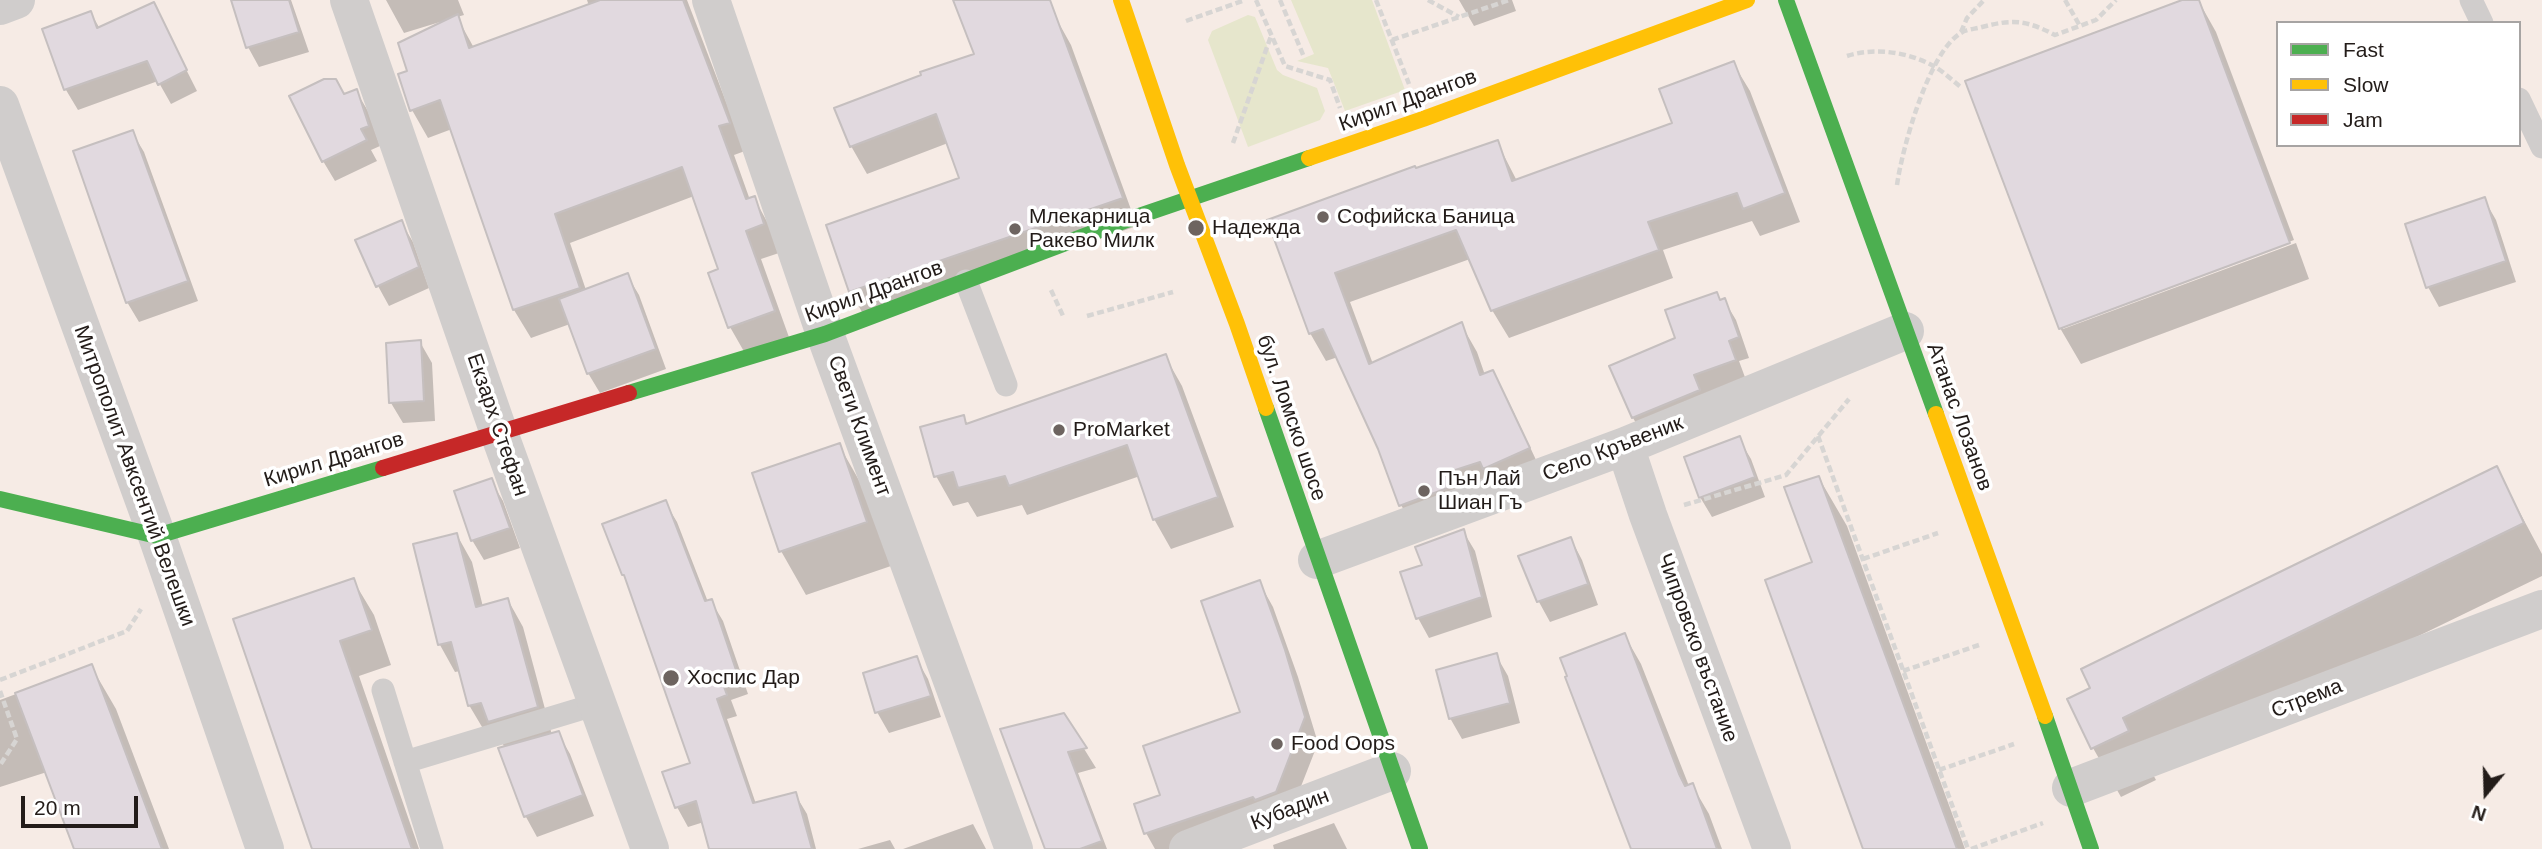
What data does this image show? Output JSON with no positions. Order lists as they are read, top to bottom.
{
  "streets": {
    "street": [
      "Кирил Дрангов",
      "Атанас Лозанов",
      "бул. Ломско шосе",
      "Екзарх Стефан",
      "Свети Климент",
      "Село Кръвеник",
      "Митрополит Авксентий Велешки",
      "Чипровско въстание",
      "Стрема",
      "Кубадин"
    ]
  },
  "crossings": [
    ["Кирил Дрангов", "бул. Ломско шосе"],
    ["Кирил Дрангов", "Екзарх Стефан"],
    ["Кирил Дрангов", "Свети Климент"],
    ["Кирил Дрангов", "Митрополит Авксентий Велешки"],
    ["Атанас Лозанов", "Село Кръвеник"],
    ["Атанас Лозанов", "Стрема"],
    ["бул. Ломско шосе", "Село Кръвеник"],
    ["бул. Ломско шосе", "Кубадин"],
    ["Село Кръвеник", "Чипровско въстание"]
  ],
  "places": [
    "Софийска Баница",
    "Надежда",
    "Млекарница Ракево Милк",
    "ProMarket",
    "Пън Лай Шиан Гъ",
    "Хоспис Дар",
    "Food Oops"
  ],
  "legend": ["Fast", "Slow", "Jam"],
  "scale_bar": "20 m",
  "north": "bottom"
}
